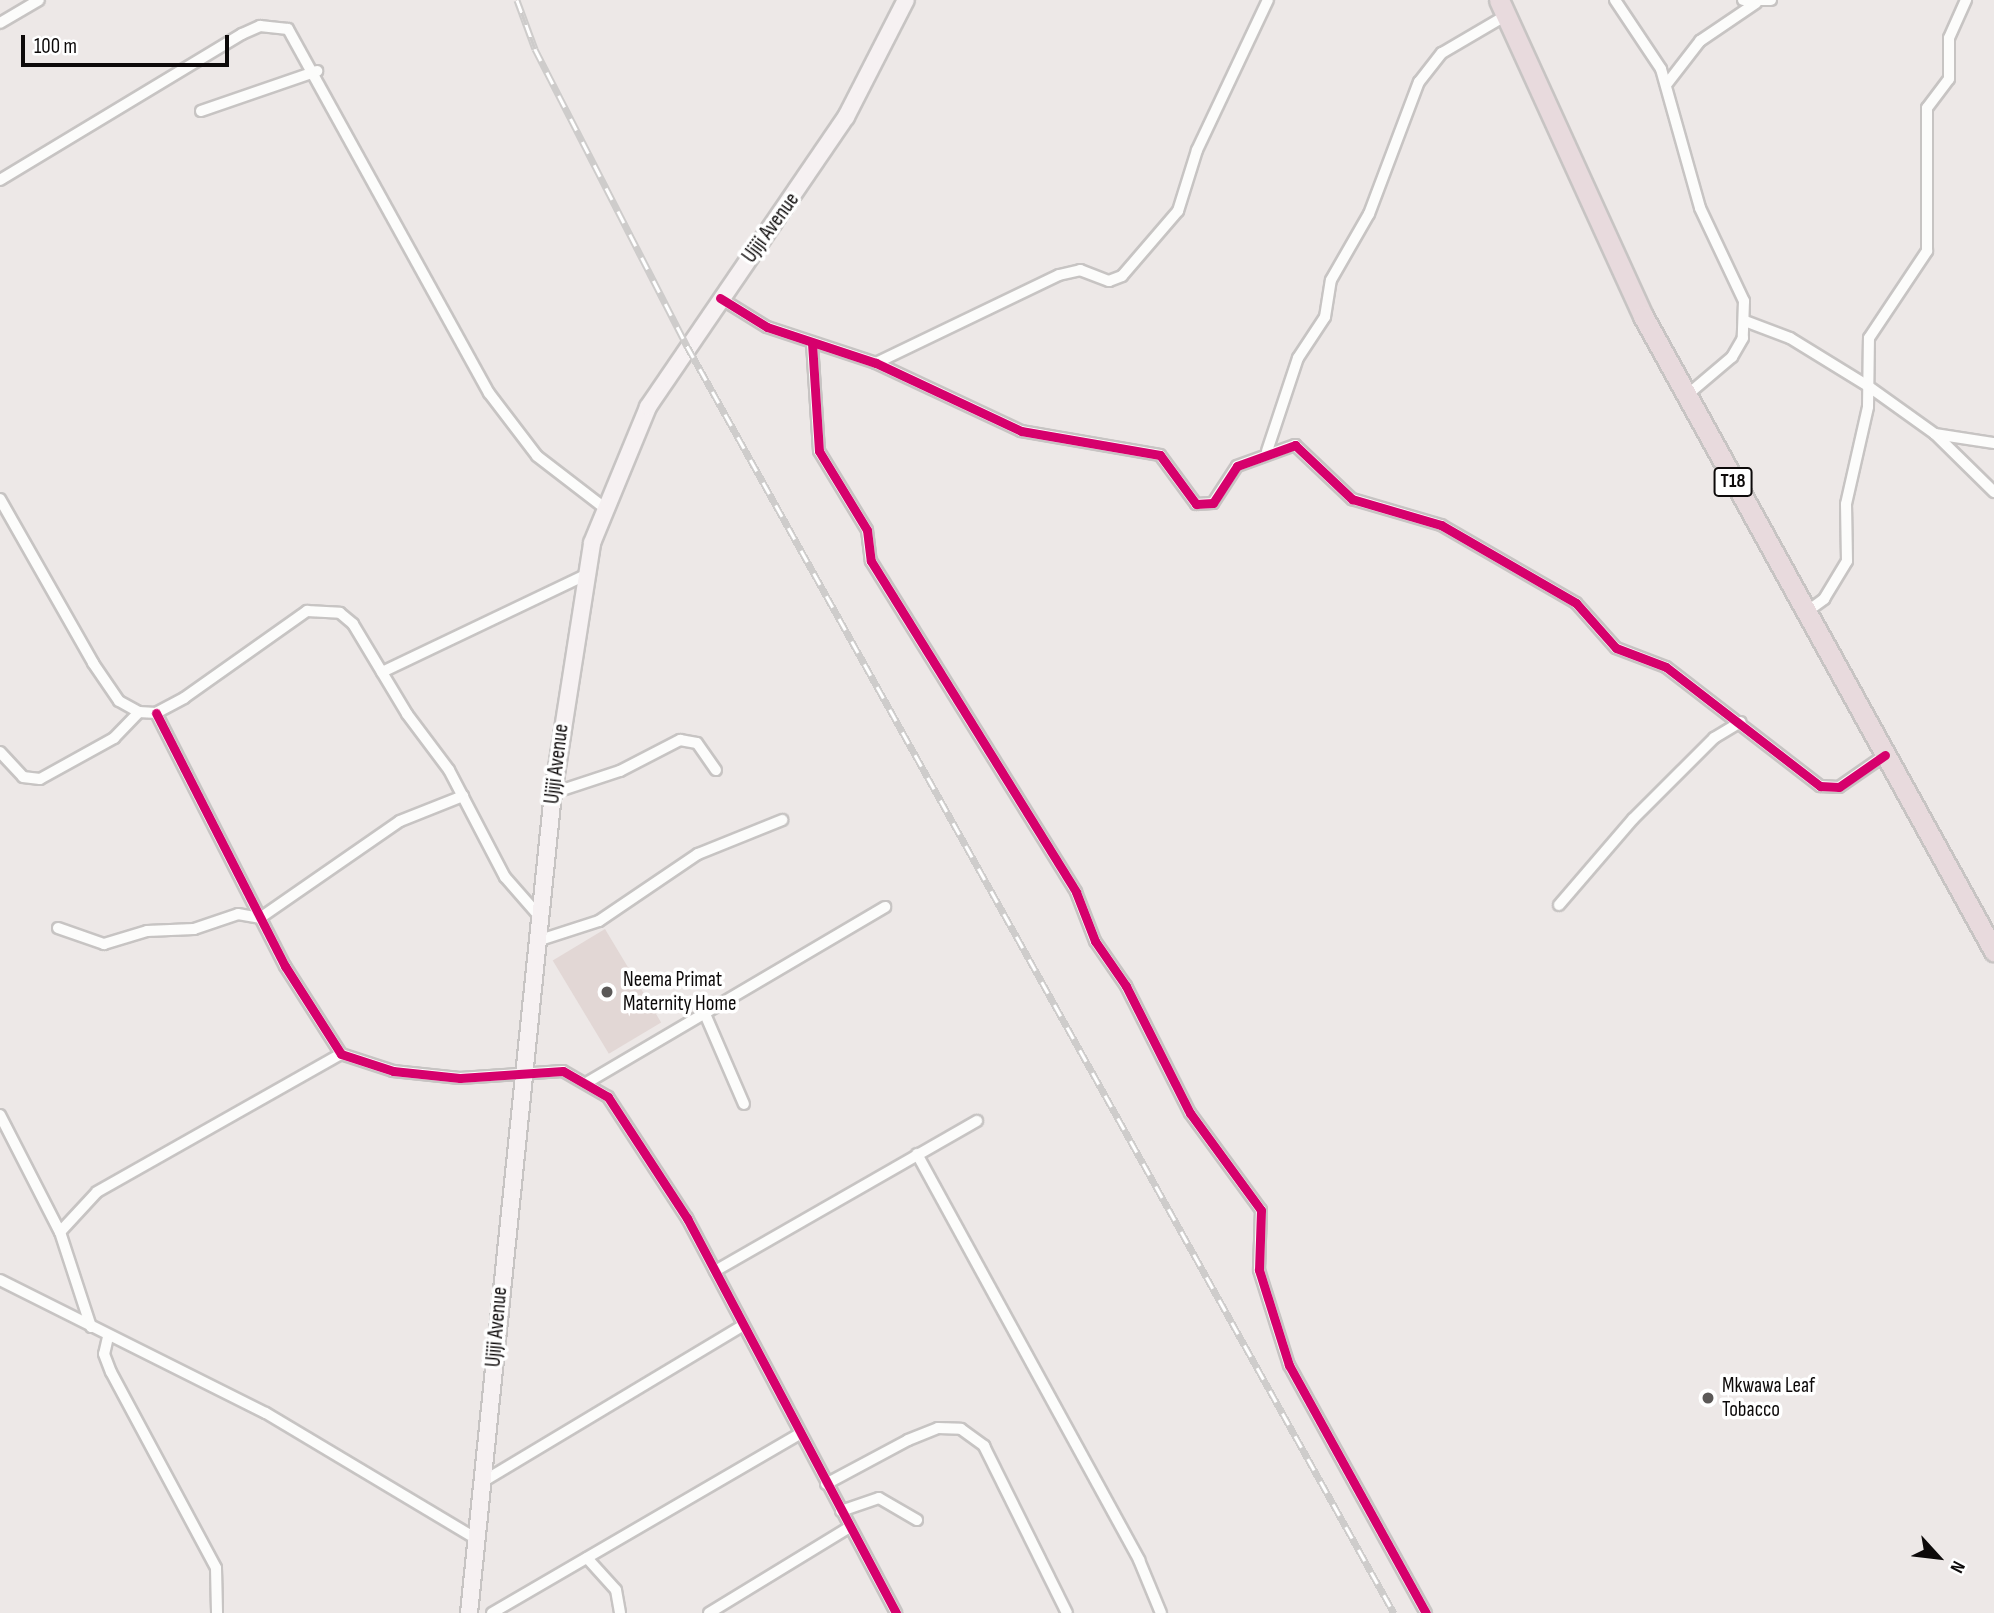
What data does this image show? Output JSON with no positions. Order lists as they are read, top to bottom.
{
  "streets": {
    "highway": ["T18"],
    "main road": ["Ujiji Avenue"]
  },
  "places": ["Neema Primat Maternity Home", "Mkwawa Leaf Tobacco"],
  "scale_bar": "100 m",
  "north": "bottom right"
}
